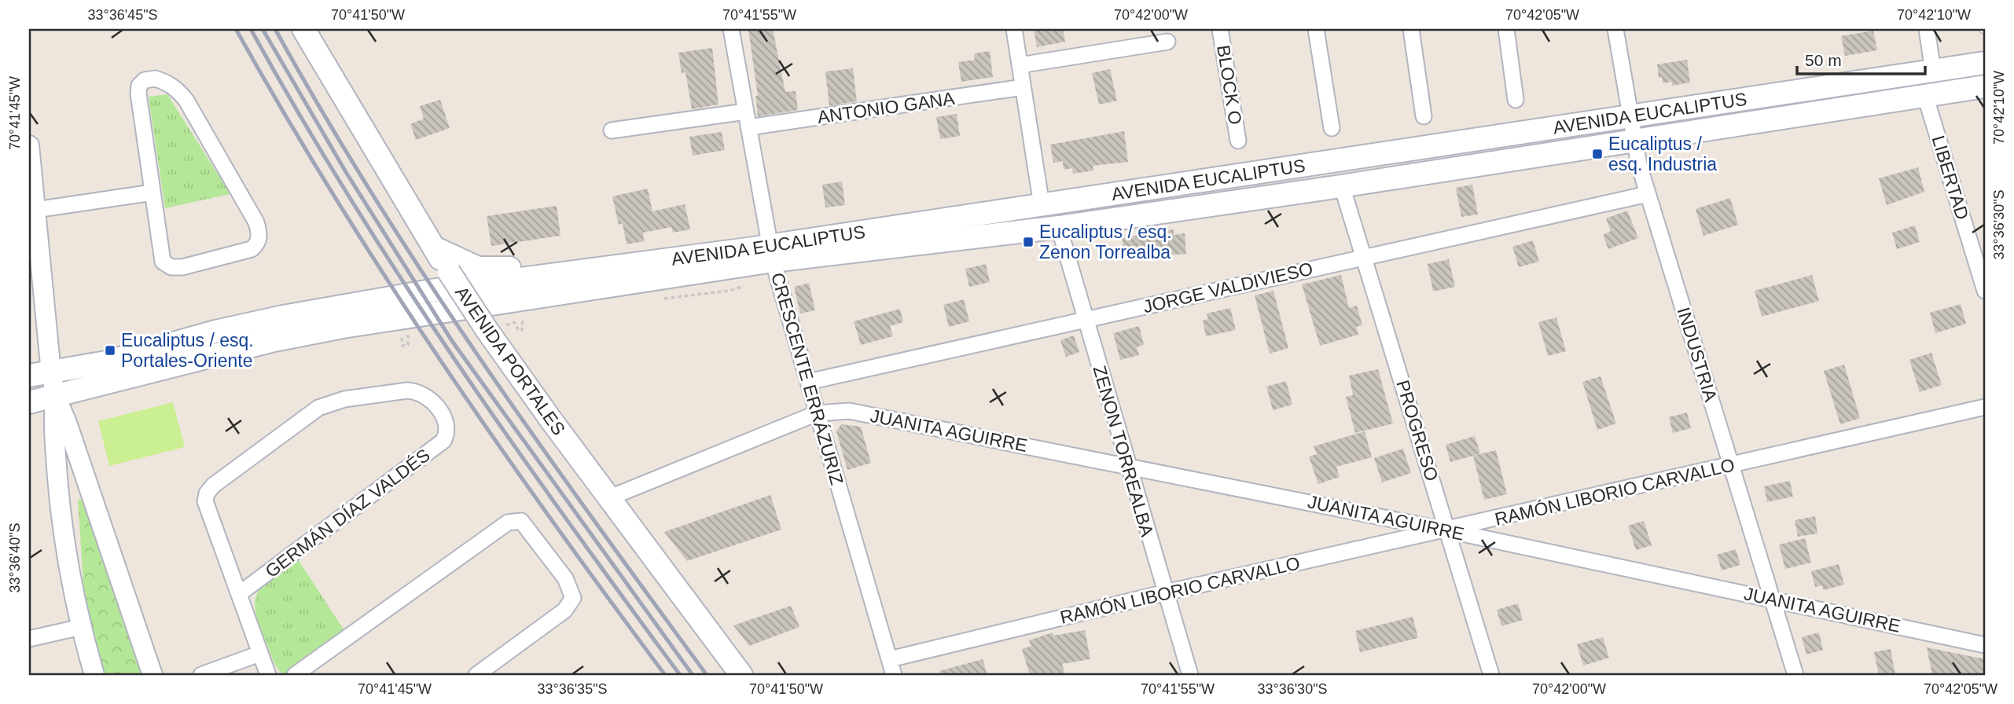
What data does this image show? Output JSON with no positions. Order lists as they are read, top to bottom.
{
  "streets": {
    "main road": ["AVENIDA EUCALIPTUS", "AVENIDA PORTALES"],
    "street": [
      "BLOCK O",
      "ANTONIO GANA",
      "LIBERTAD",
      "JORGE VALDIVIESO",
      "INDUSTRIA",
      "CRESCENTE ERRÁZURIZ",
      "JUANITA AGUIRRE",
      "PROGRESO",
      "ZENON TORREALBA",
      "RAMÓN LIBORIO CARVALLO",
      "GERMÁN DÍAZ VALDÉS"
    ]
  },
  "crossings": [
    ["ANTONIO GANA", "CRESCENTE ERRÁZURIZ"],
    ["AVENIDA EUCALIPTUS", "LIBERTAD"],
    ["AVENIDA EUCALIPTUS", "INDUSTRIA"],
    ["AVENIDA EUCALIPTUS", "CRESCENTE ERRÁZURIZ"],
    ["AVENIDA EUCALIPTUS", "PROGRESO"],
    ["AVENIDA EUCALIPTUS", "ZENON TORREALBA"],
    ["JORGE VALDIVIESO", "INDUSTRIA"],
    ["JORGE VALDIVIESO", "CRESCENTE ERRÁZURIZ"],
    ["JORGE VALDIVIESO", "PROGRESO"],
    ["JORGE VALDIVIESO", "ZENON TORREALBA"],
    ["INDUSTRIA", "JUANITA AGUIRRE"],
    ["INDUSTRIA", "RAMÓN LIBORIO CARVALLO"],
    ["AVENIDA PORTALES", "JUANITA AGUIRRE"],
    ["CRESCENTE ERRÁZURIZ", "JUANITA AGUIRRE"],
    ["CRESCENTE ERRÁZURIZ", "RAMÓN LIBORIO CARVALLO"],
    ["JUANITA AGUIRRE", "PROGRESO"],
    ["JUANITA AGUIRRE", "ZENON TORREALBA"],
    ["JUANITA AGUIRRE", "RAMÓN LIBORIO CARVALLO"],
    ["PROGRESO", "RAMÓN LIBORIO CARVALLO"],
    ["ZENON TORREALBA", "RAMÓN LIBORIO CARVALLO"]
  ],
  "places": {
    "transit": ["Eucaliptus / esq. Industria", "Eucaliptus / esq. Zenon Torrealba", "Eucaliptus / esq. Portales-Oriente"]
  },
  "scale_bar": "50 m",
  "coordinates": [
    "33°36'45\"S",
    "70°41'50\"W",
    "70°41'55\"W",
    "70°42'00\"W",
    "70°42'05\"W",
    "70°42'10\"W",
    "70°41'45\"W",
    "33°36'30\"S",
    "33°36'40\"S",
    "33°36'35\"S"
  ]
}
